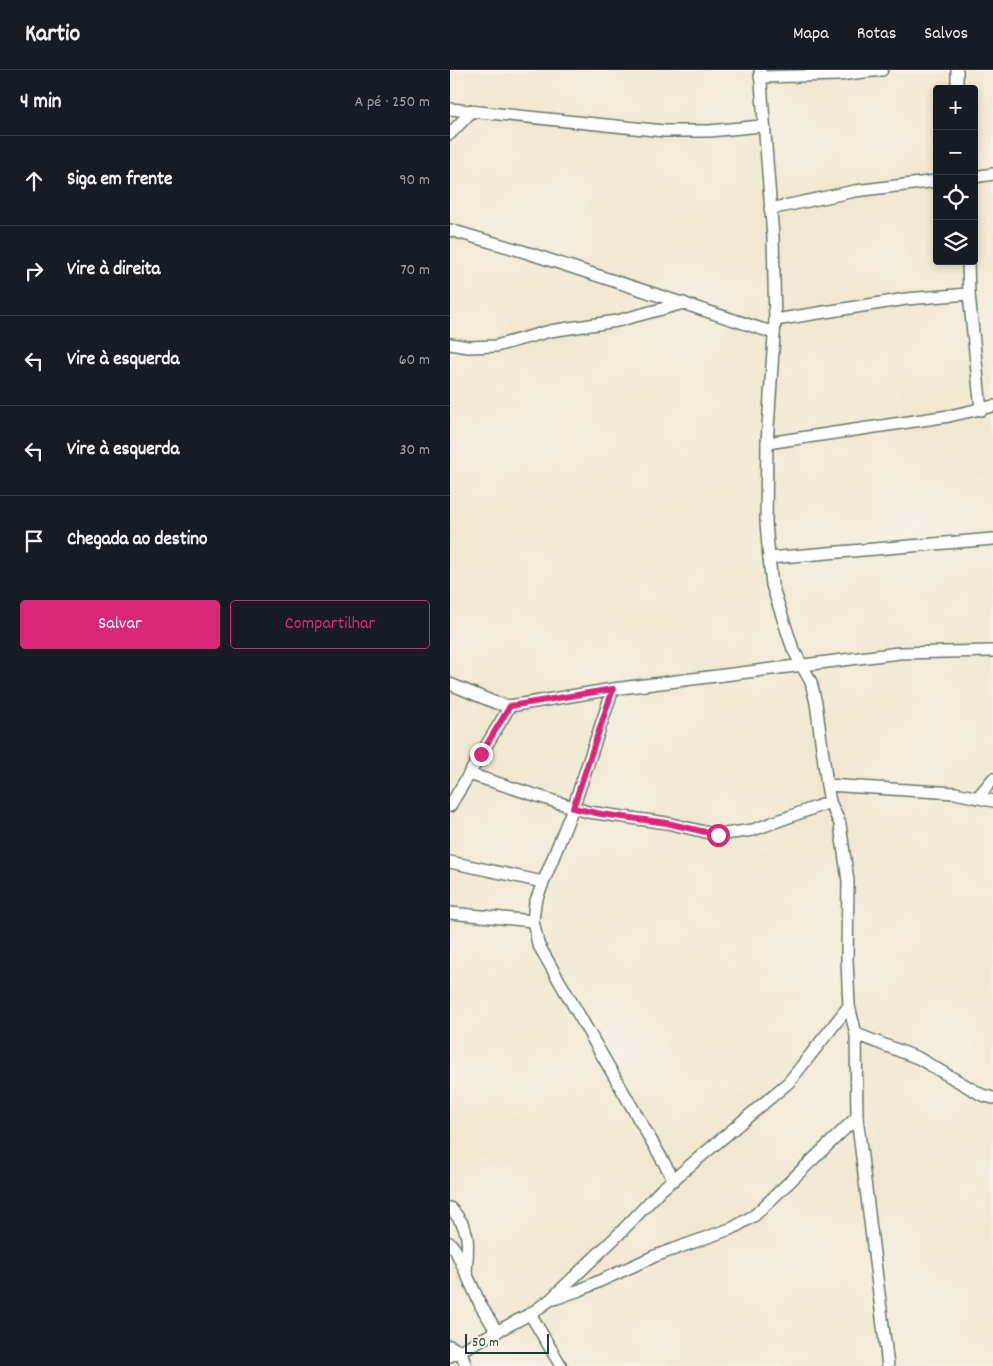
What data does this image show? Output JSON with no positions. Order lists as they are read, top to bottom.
{
  "scale_bar": "50 m",
  "page": {
    "header": "Kartio",
    "nav": ["Mapa", "Rotas", "Salvos"],
    "heading": ["4 min", "A pé · 250 m"],
    "map_buttons": ["+", "−"],
    "list": [
      ["Siga em frente", "90 m"],
      ["Vire à direita", "70 m"],
      ["Vire à esquerda", "60 m"],
      ["Vire à esquerda", "30 m"],
      "Chegada ao destino"
    ],
    "buttons": ["Salvar", "Compartilhar"],
    "scale": "50 m"
  }
}
